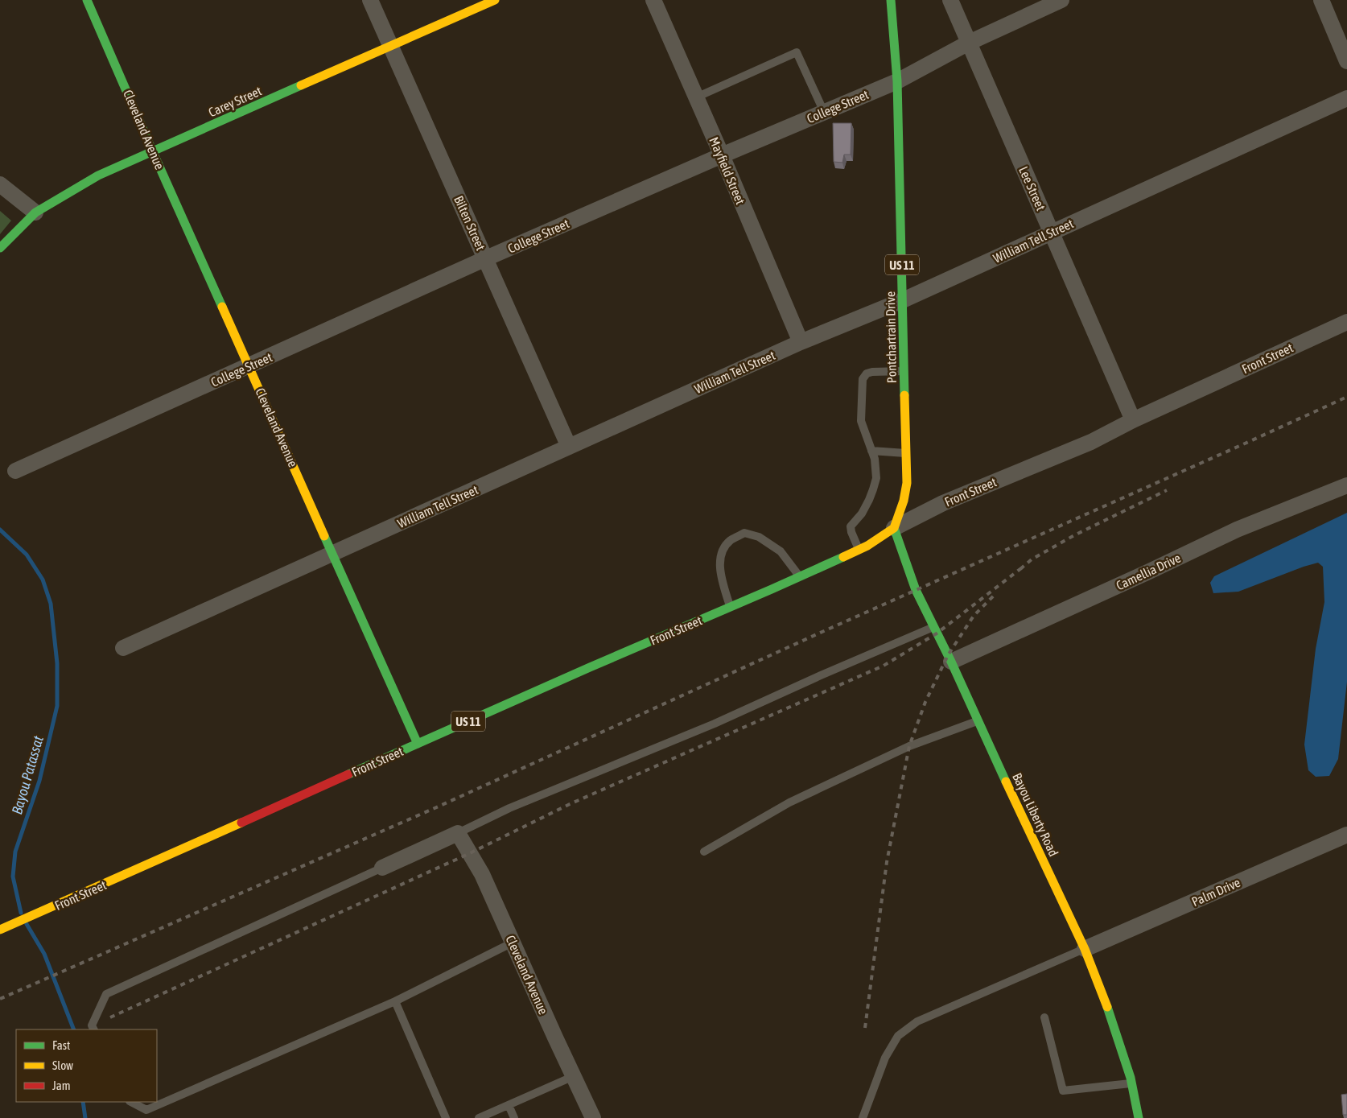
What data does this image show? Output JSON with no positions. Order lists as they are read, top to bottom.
{
  "streets": {
    "main road": [
      "Carey Street",
      "Cleveland Avenue",
      "US 11",
      "Pontchartrain Drive",
      "Front Street",
      "Bayou Liberty Road"
    ],
    "street": [
      "College Street",
      "Mayfield Street",
      "Lee Street",
      "Bilten Street",
      "William Tell Street",
      "Camellia Drive",
      "Palm Drive"
    ]
  },
  "crossings": [
    ["Carey Street", "Cleveland Avenue"],
    ["Carey Street", "Bilten Street"],
    ["College Street", "Cleveland Avenue"],
    ["College Street", "Mayfield Street"],
    ["College Street", "Lee Street"],
    ["College Street", "Bilten Street"],
    ["College Street", "Pontchartrain Drive"],
    ["Cleveland Avenue", "William Tell Street"],
    ["Cleveland Avenue", "Front Street"],
    ["Mayfield Street", "William Tell Street"],
    ["Lee Street", "William Tell Street"],
    ["Lee Street", "Front Street"],
    ["Bilten Street", "William Tell Street"],
    ["William Tell Street", "Pontchartrain Drive"],
    ["Pontchartrain Drive", "Front Street"],
    ["Pontchartrain Drive", "Bayou Liberty Road"],
    ["Front Street", "Bayou Liberty Road"],
    ["Camellia Drive", "Bayou Liberty Road"],
    ["Bayou Liberty Road", "Palm Drive"]
  ],
  "water": ["Bayou Patassat"],
  "legend": ["Fast", "Slow", "Jam"]
}
